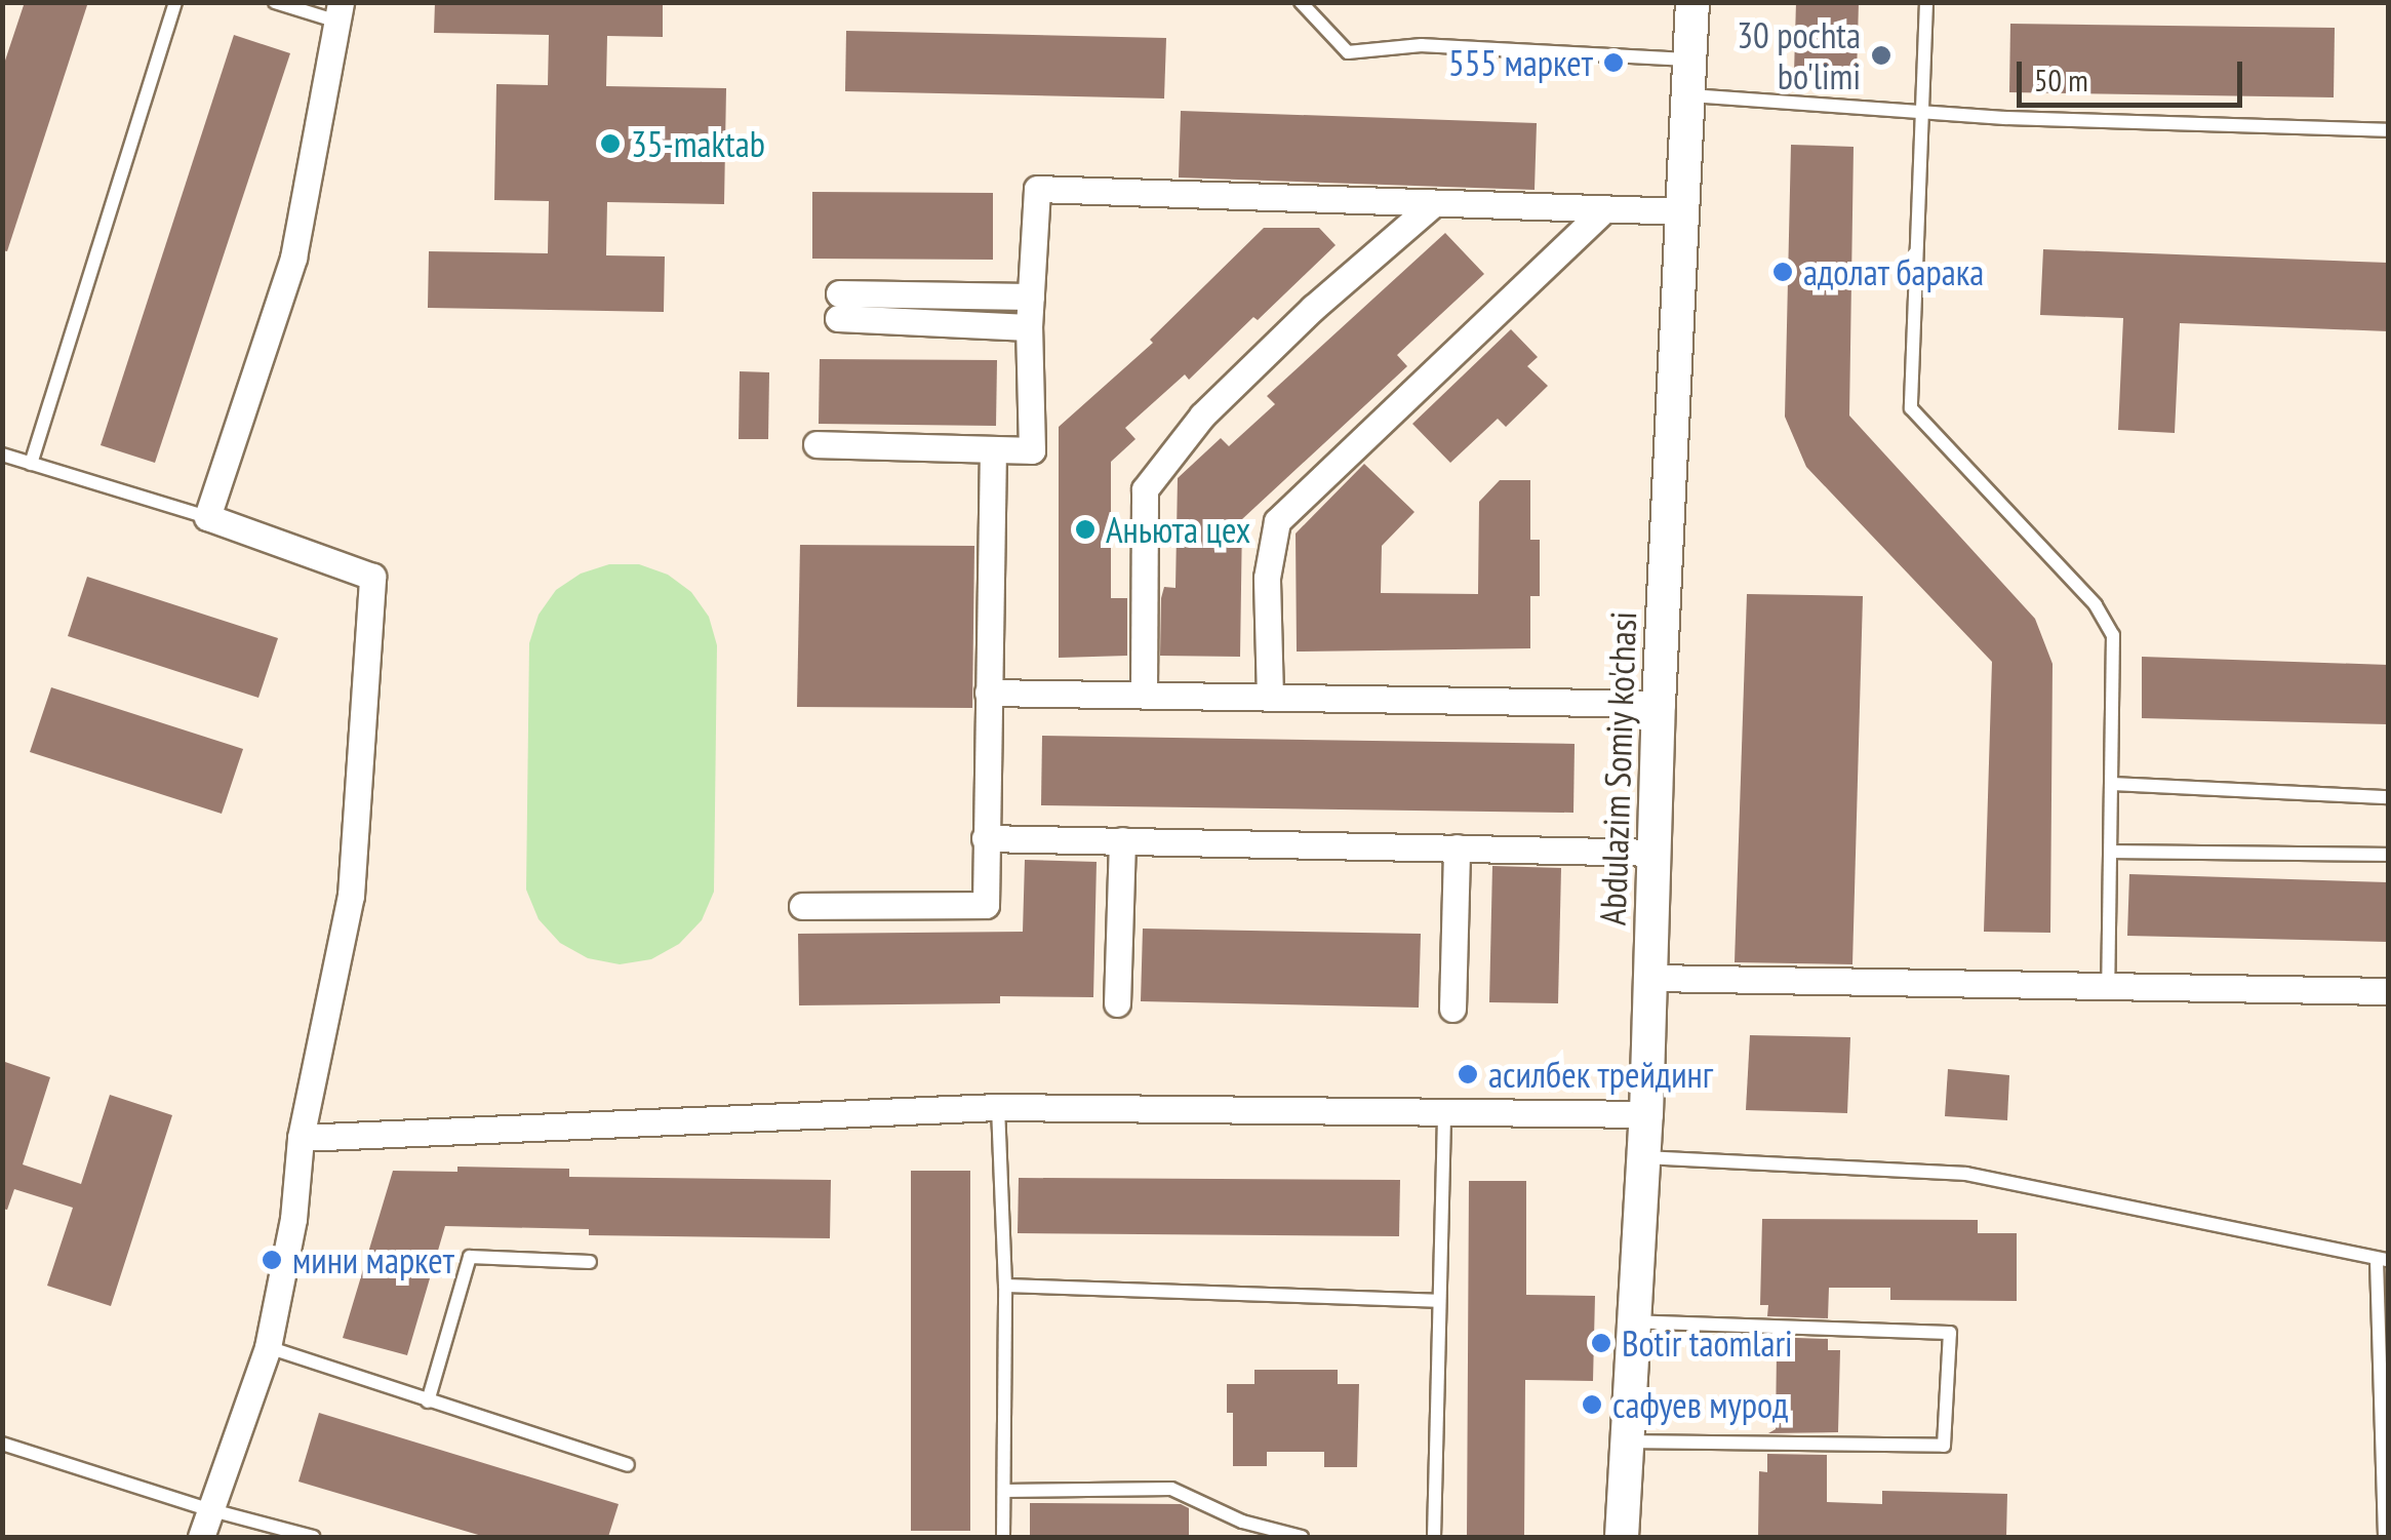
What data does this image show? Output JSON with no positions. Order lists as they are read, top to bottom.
{
  "streets": {
    "street": ["Abdulazim Somiy ko'chasi"]
  },
  "places": [
    "30 pochta bo'limi",
    "555 маркет",
    "35-maktab",
    "адолат барака",
    "Аньюта цех",
    "асилбек трейдинг",
    "мини маркет",
    "Botir taomlari",
    "сафуев мурод"
  ],
  "scale_bar": "50 m"
}
